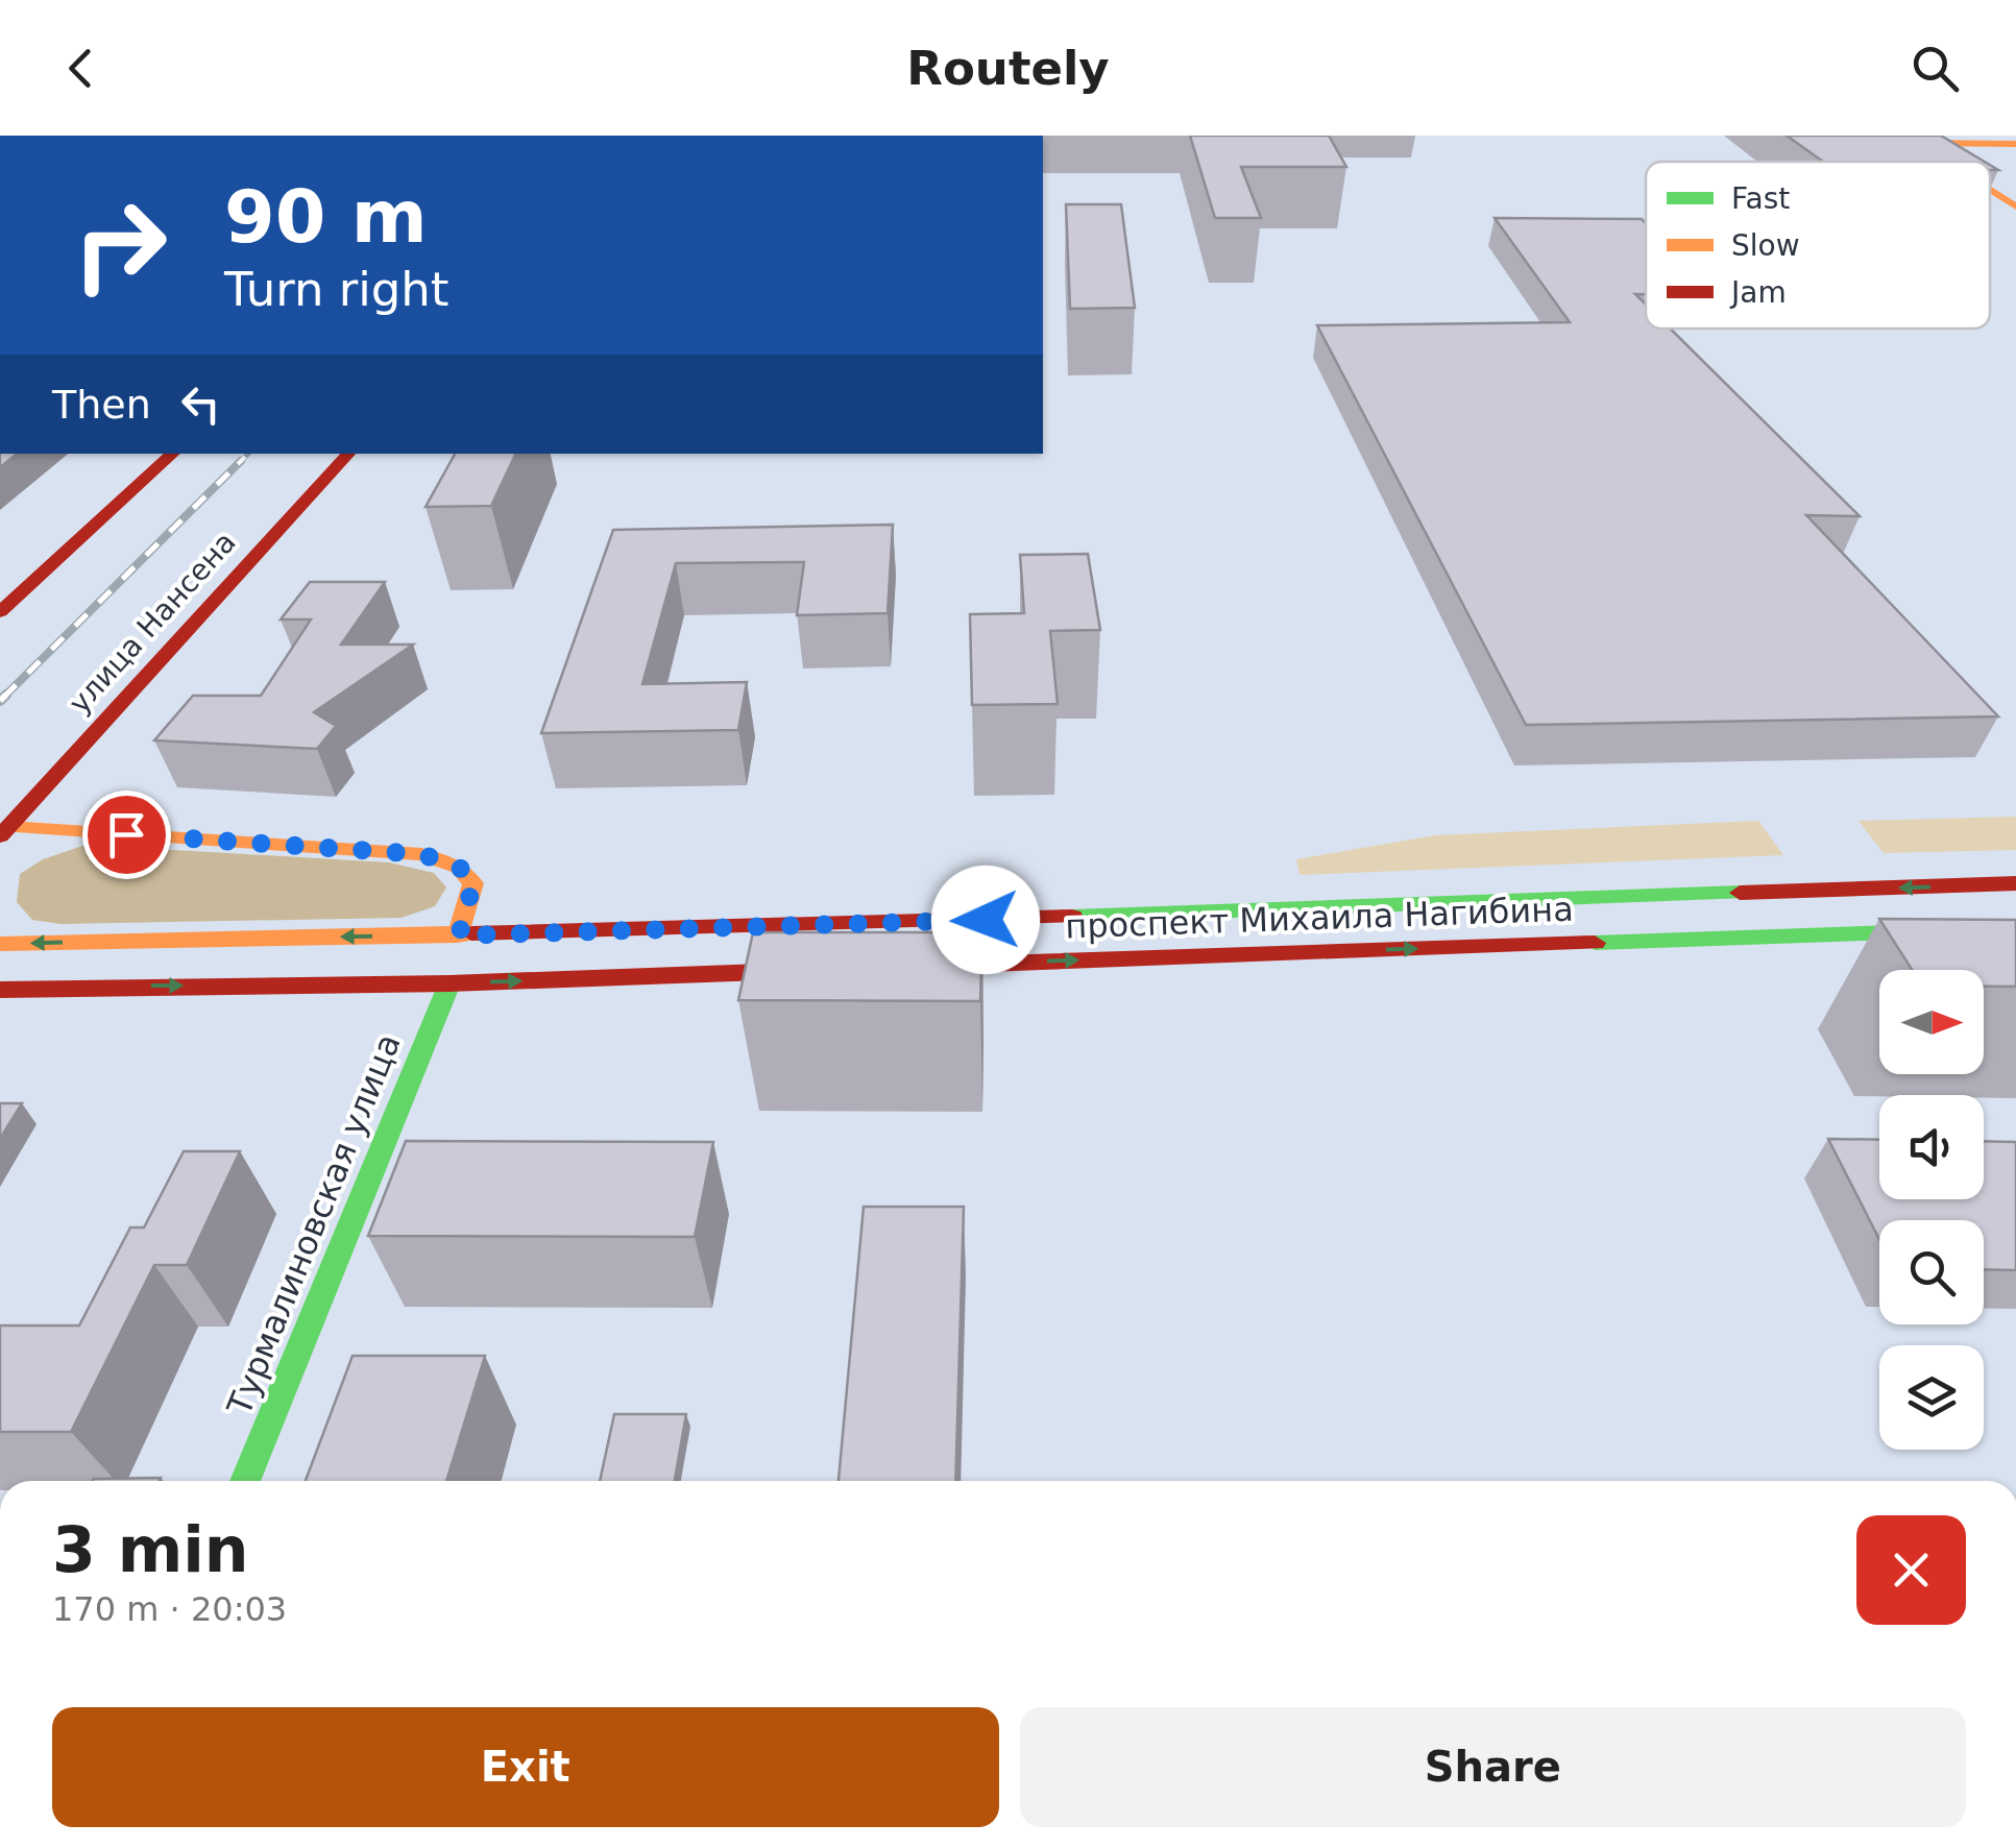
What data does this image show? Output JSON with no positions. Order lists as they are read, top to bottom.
{
  "streets": {
    "main road": ["улица Нансена", "проспект Михаила Нагибина", "Турмалиновская улица"]
  },
  "crossings": [
    ["проспект Михаила Нагибина", "Турмалиновская улица"]
  ],
  "legend": ["Fast", "Slow", "Jam"],
  "north": "right",
  "page": {
    "header": "Routely",
    "turn": ["90 m", "Turn right"],
    "then": "Then",
    "heading": ["3 min", "170 m · 20:03"],
    "buttons": ["Exit", "Share"]
  }
}
